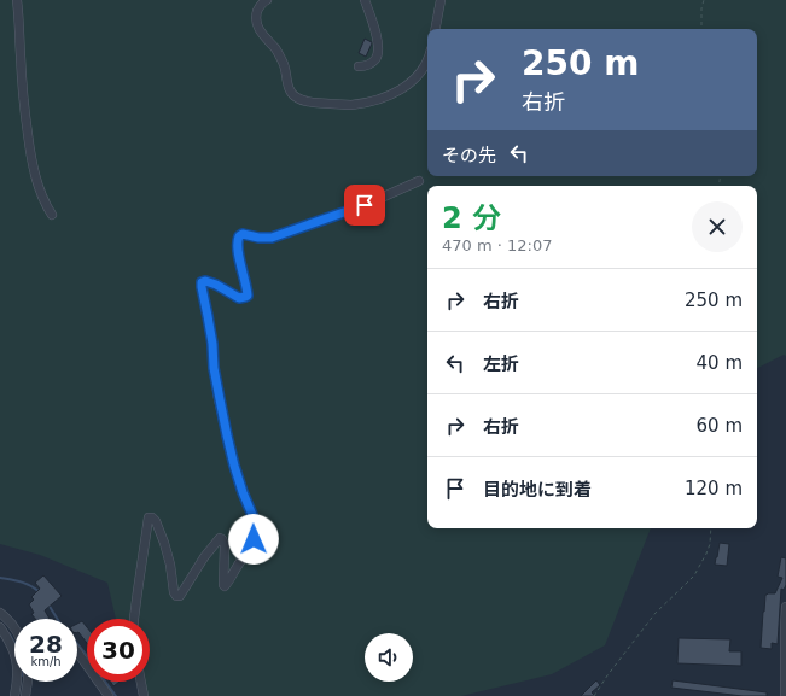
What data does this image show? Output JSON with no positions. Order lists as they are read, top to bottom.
{
  "page": {
    "turn": ["250 m", "右折"],
    "then": "その先",
    "heading": ["2 分", "470 m · 12:07"],
    "list": [
      {
        "name": "右折",
        "value": "250 m"
      },
      {
        "name": "左折",
        "value": "40 m"
      },
      {
        "name": "右折",
        "value": "60 m"
      },
      {
        "name": "目的地に到着",
        "value": "120 m"
      }
    ],
    "speed": "28 km/h",
    "limit": "30"
  }
}
